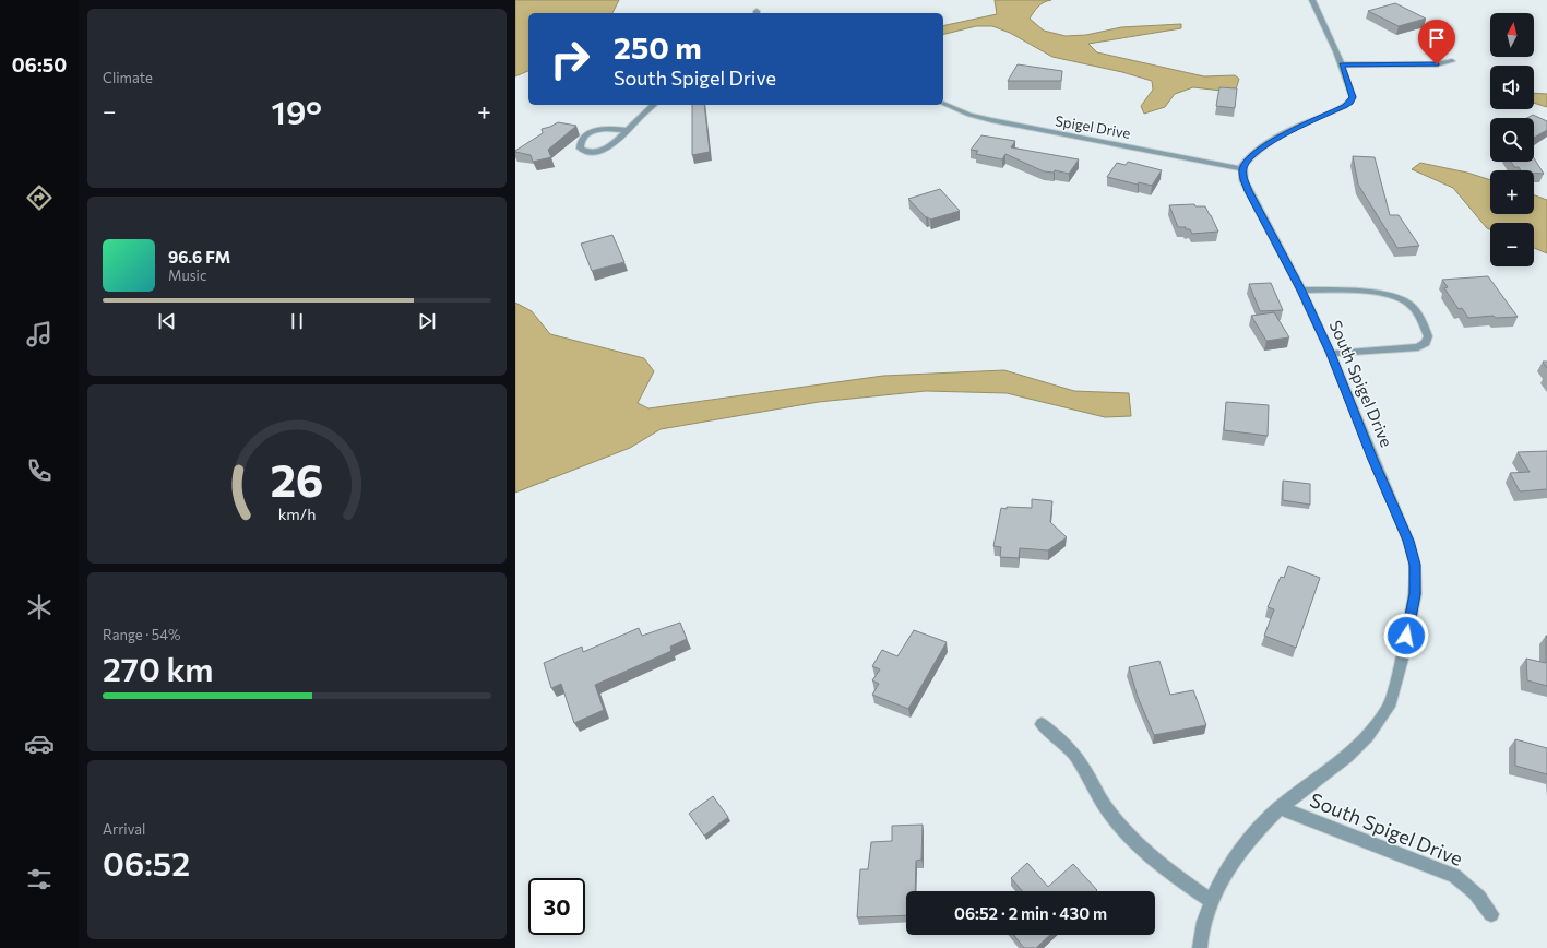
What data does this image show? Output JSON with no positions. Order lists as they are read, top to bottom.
{
  "streets": {
    "street": ["Spigel Drive", "South Spigel Drive"]
  },
  "crossings": [
    ["Spigel Drive", "South Spigel Drive"]
  ],
  "north": "top",
  "page": {
    "tabs": "06:50",
    "tile": [
      "Climate",
      ["Range · 54%", "270 km"],
      ["Arrival", "06:52"]
    ],
    "map_buttons": ["+", "−"],
    "turn": ["250 m", "South Spigel Drive"],
    "heat": ["−", "19°", "+"],
    "song": ["96.6 FM", "Music"],
    "limit": "30",
    "trip": "06:52 · 2 min · 430 m",
    "gauge": ["26", "km/h"]
  }
}
